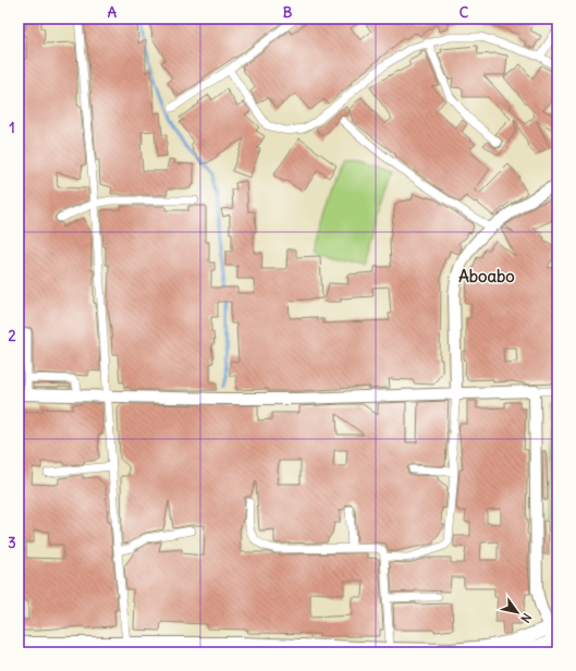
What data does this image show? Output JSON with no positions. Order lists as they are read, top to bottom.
{
  "districts": ["Aboabo"],
  "north": "bottom right",
  "grid": {
    "columns": ["A", "B", "C"],
    "rows": ["1", "2", "3"]
  }
}
